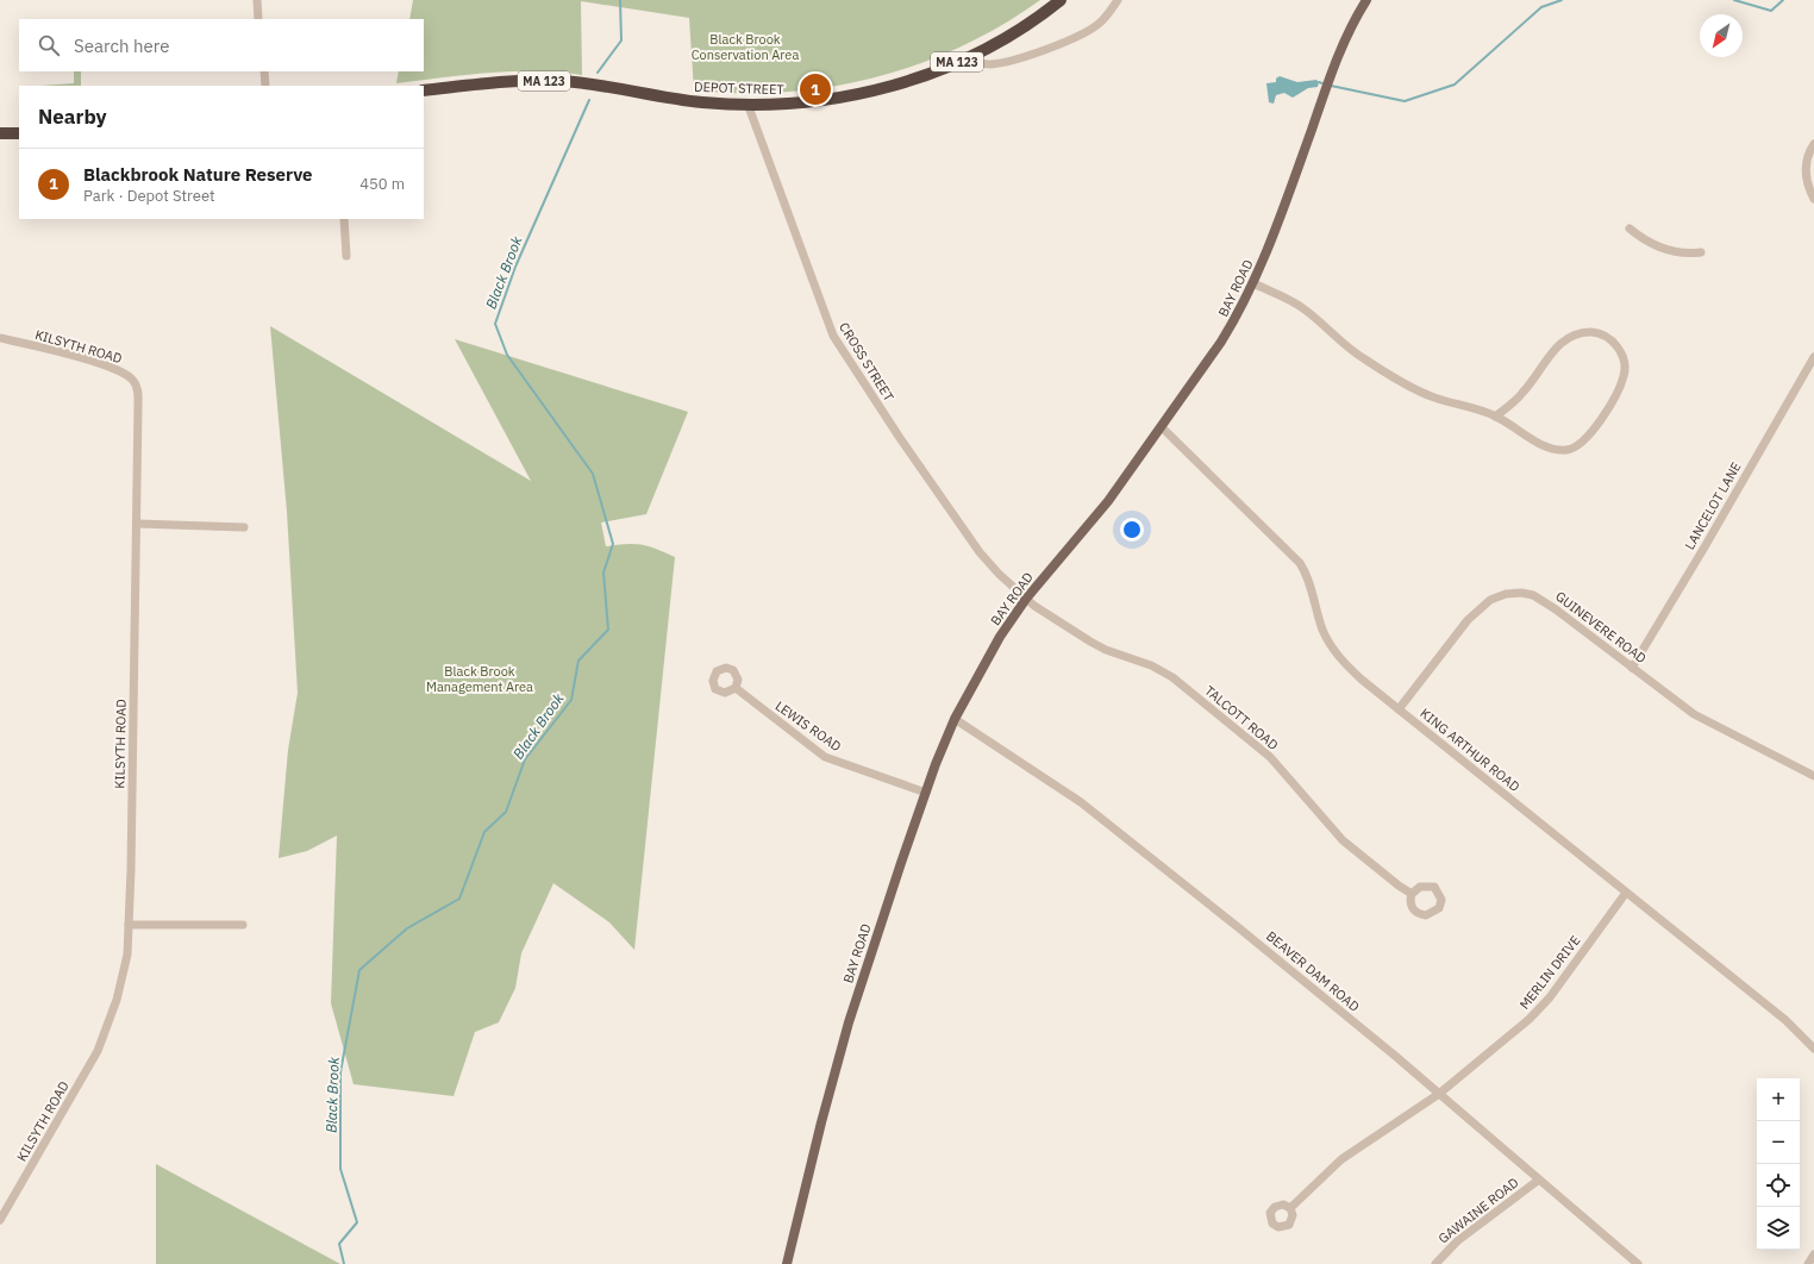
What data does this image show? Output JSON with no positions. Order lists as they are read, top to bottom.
{
  "streets": {
    "highway": ["MA 123", "DEPOT STREET"],
    "main road": ["BAY ROAD"],
    "street": [
      "KILSYTH ROAD",
      "CROSS STREET",
      "LANCELOT LANE",
      "GUINEVERE ROAD",
      "TALCOTT ROAD",
      "LEWIS ROAD",
      "KING ARTHUR ROAD",
      "BEAVER DAM ROAD",
      "MERLIN DRIVE",
      "GAWAINE ROAD"
    ]
  },
  "crossings": [
    ["DEPOT STREET", "CROSS STREET"],
    ["BAY ROAD", "CROSS STREET"],
    ["BAY ROAD", "TALCOTT ROAD"],
    ["BAY ROAD", "LEWIS ROAD"],
    ["BAY ROAD", "KING ARTHUR ROAD"],
    ["BAY ROAD", "BEAVER DAM ROAD"],
    ["CROSS STREET", "TALCOTT ROAD"],
    ["LANCELOT LANE", "GUINEVERE ROAD"],
    ["GUINEVERE ROAD", "KING ARTHUR ROAD"],
    ["KING ARTHUR ROAD", "MERLIN DRIVE"],
    ["BEAVER DAM ROAD", "MERLIN DRIVE"],
    ["BEAVER DAM ROAD", "GAWAINE ROAD"]
  ],
  "water": ["Black Brook"],
  "parks": ["Black Brook Conservation Area", "Black Brook Management Area"],
  "north": "bottom left",
  "page": {
    "search": "Search here",
    "pins": "1",
    "heading": "Nearby",
    "list": [
      {
        "mark": "1",
        "name": "Blackbrook Nature Reserve",
        "note": "Park · Depot Street",
        "value": "450 m"
      }
    ],
    "map_buttons": ["+", "−"]
  }
}
